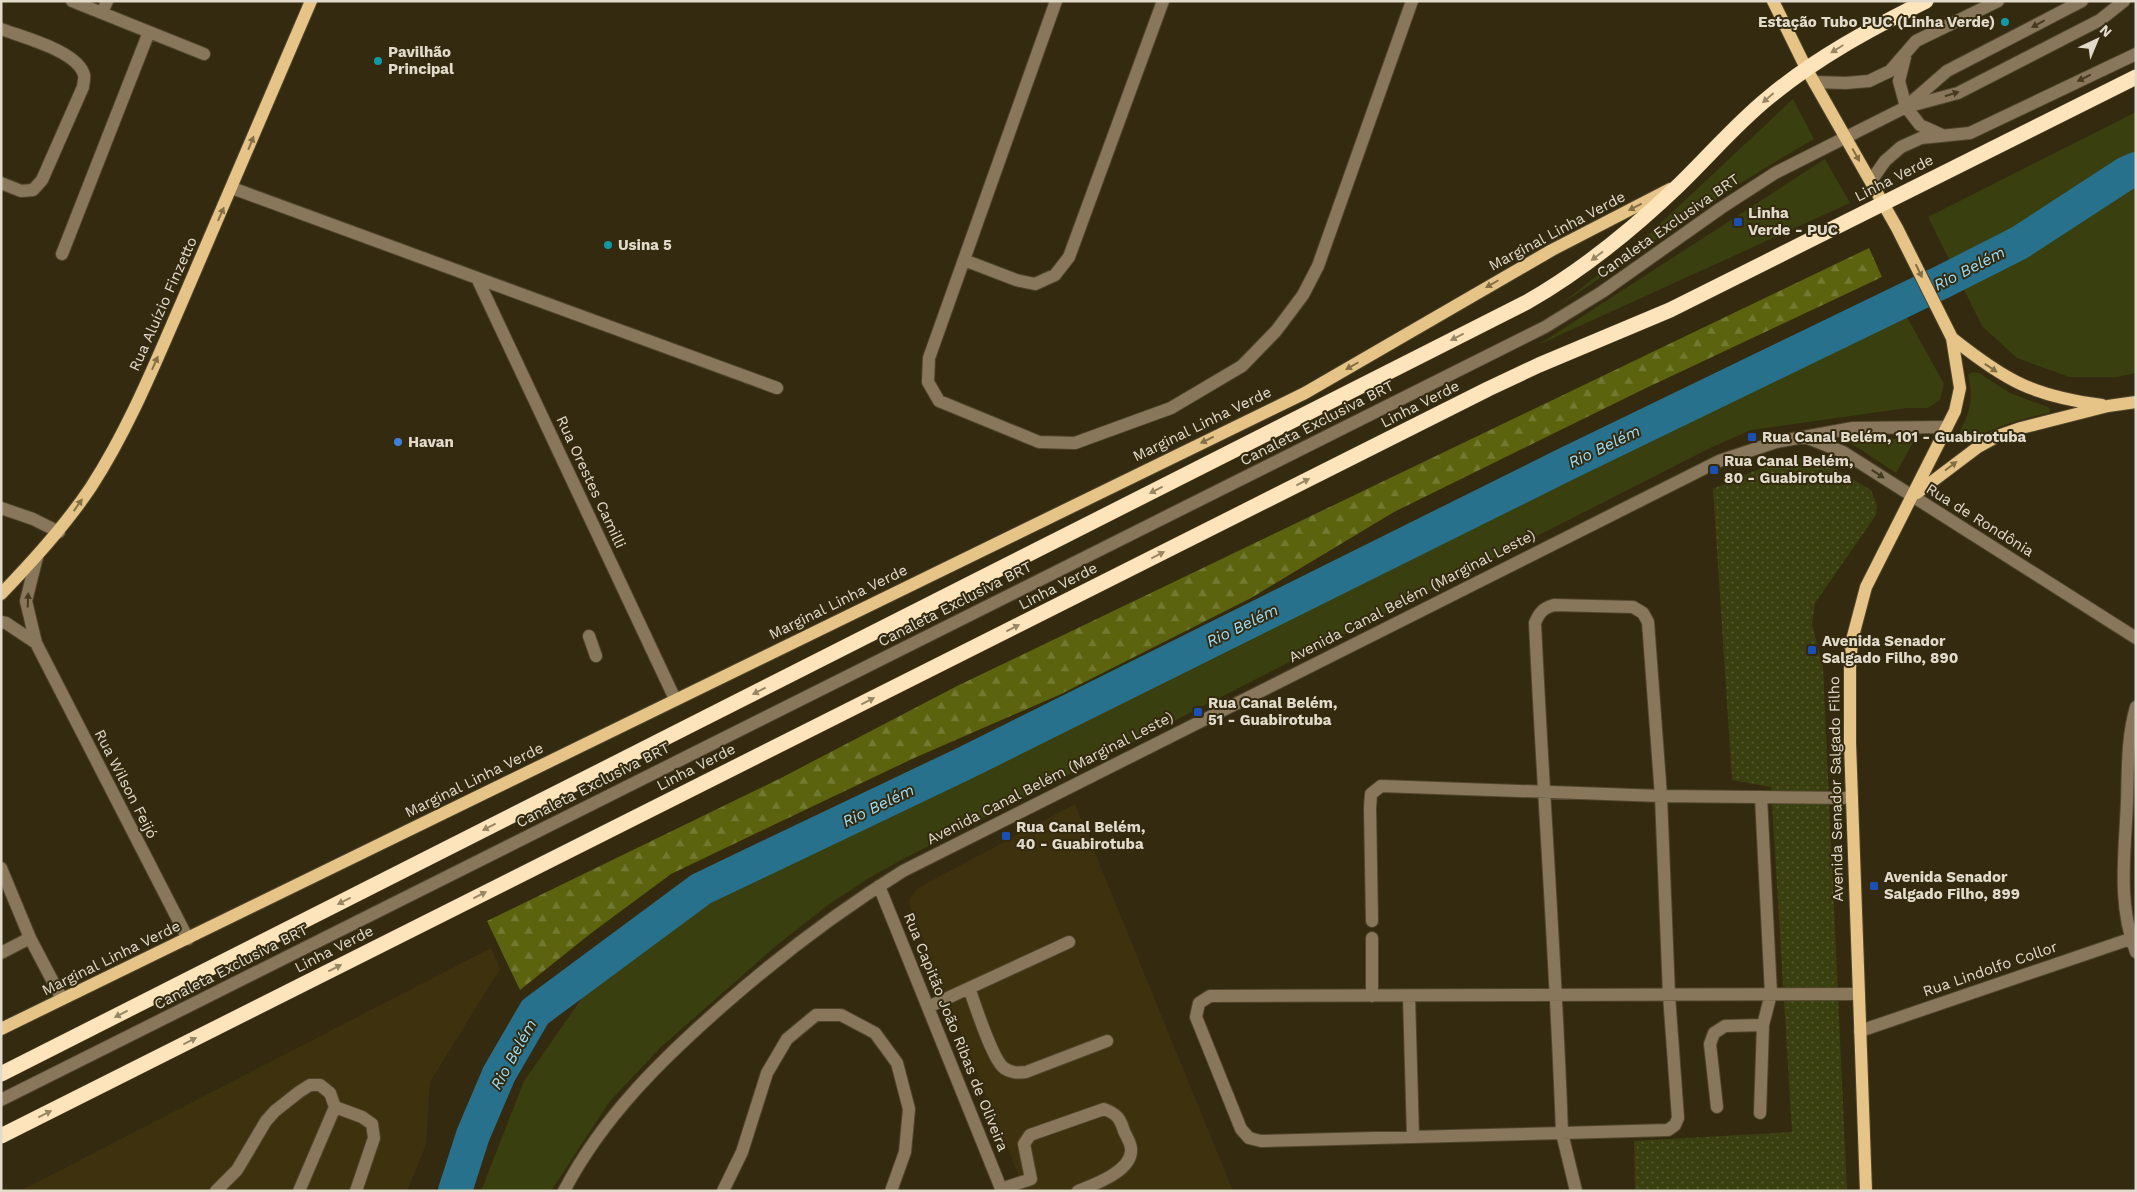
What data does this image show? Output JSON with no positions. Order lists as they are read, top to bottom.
{
  "streets": {
    "highway": ["Linha Verde"],
    "main road": ["Marginal Linha Verde", "Rua Aluízio Finzetto", "Avenida Senador Salgado Filho"],
    "street": [
      "Canaleta Exclusiva BRT",
      "Rua Orestes Camilli",
      "Rua de Rondônia",
      "Avenida Canal Belém (Marginal Leste)",
      "Rua Wilson Feijó",
      "Rua Lindolfo Collor",
      "Rua Capitão João Ribas de Oliveira"
    ]
  },
  "crossings": [
    ["Marginal Linha Verde", "Rua Orestes Camilli"],
    ["Marginal Linha Verde", "Rua Wilson Feijó"],
    ["Rua Aluízio Finzetto", "Rua Wilson Feijó"],
    ["Rua de Rondônia", "Avenida Canal Belém (Marginal Leste)"],
    ["Rua de Rondônia", "Avenida Senador Salgado Filho"],
    ["Avenida Canal Belém (Marginal Leste)", "Rua Capitão João Ribas de Oliveira"],
    ["Avenida Senador Salgado Filho", "Rua Lindolfo Collor"]
  ],
  "one_way": ["Marginal Linha Verde", "Rua Aluízio Finzetto"],
  "water": ["Rio Belém"],
  "places": {
    "other": [
      "Estação Tubo PUC (Linha Verde)",
      "Pavilhão Principal",
      "Usina 5",
      "Havan"
    ],
    "transit": [
      "Linha Verde - PUC",
      "Rua Canal Belém, 101 - Guabirotuba",
      "Rua Canal Belém, 80 - Guabirotuba",
      "Avenida Senador Salgado Filho, 890",
      "Rua Canal Belém, 51 - Guabirotuba",
      "Rua Canal Belém, 40 - Guabirotuba",
      "Avenida Senador Salgado Filho, 899"
    ]
  },
  "north": "top right"
}
